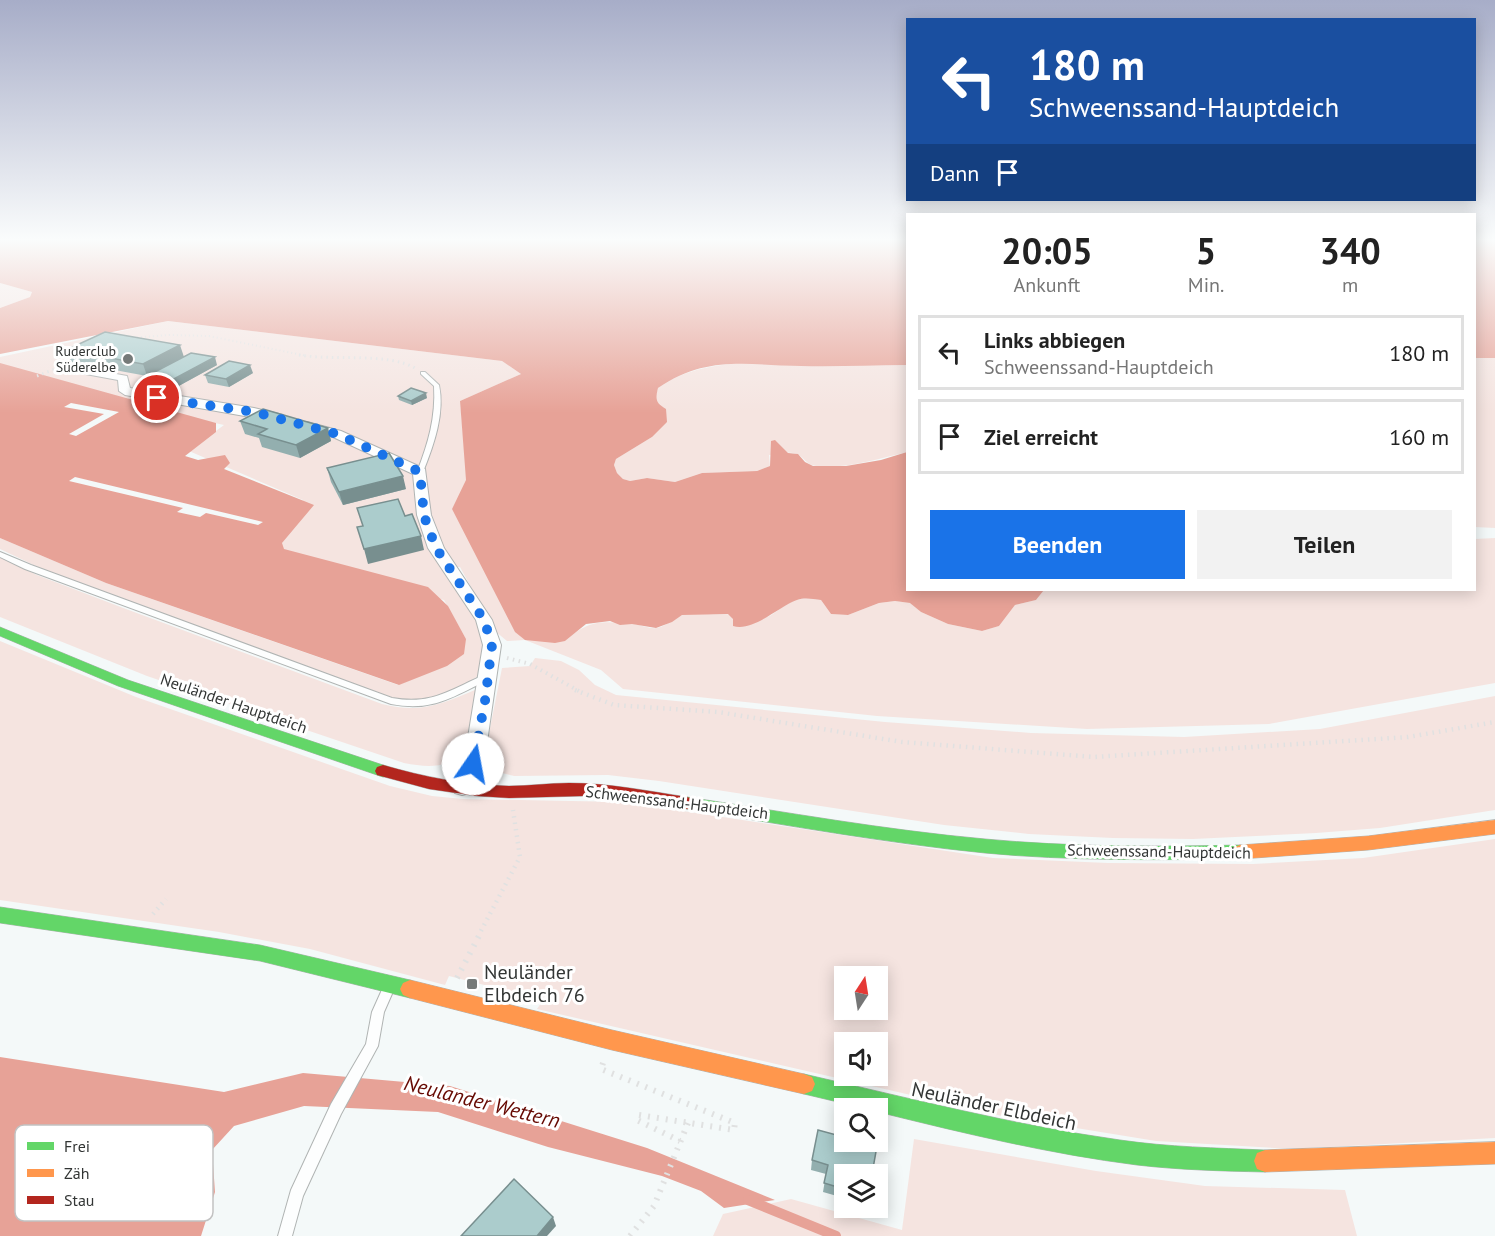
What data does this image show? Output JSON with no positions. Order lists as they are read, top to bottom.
{
  "streets": {
    "street": ["Neuländer Hauptdeich", "Schweenssand-Hauptdeich", "Neuländer Elbdeich"]
  },
  "crossings": [
    ["Neuländer Hauptdeich", "Schweenssand-Hauptdeich"]
  ],
  "water": ["Neulander Wettern"],
  "places": {
    "other": ["Ruderclub Süderelbe"],
    "transit": ["Neuländer Elbdeich 76"]
  },
  "legend": ["Frei", "Zäh", "Stau"],
  "north": "top",
  "page": {
    "turn": ["180 m", "Schweenssand-Hauptdeich"],
    "then": "Dann",
    "eta": [
      "20:05",
      "Ankunft",
      "5",
      "Min.",
      "340",
      "m"
    ],
    "list": [
      {
        "name": "Links abbiegen",
        "note": "Schweenssand-Hauptdeich",
        "value": "180 m"
      },
      {
        "name": "Ziel erreicht",
        "value": "160 m"
      }
    ],
    "buttons": ["Beenden", "Teilen"]
  }
}
